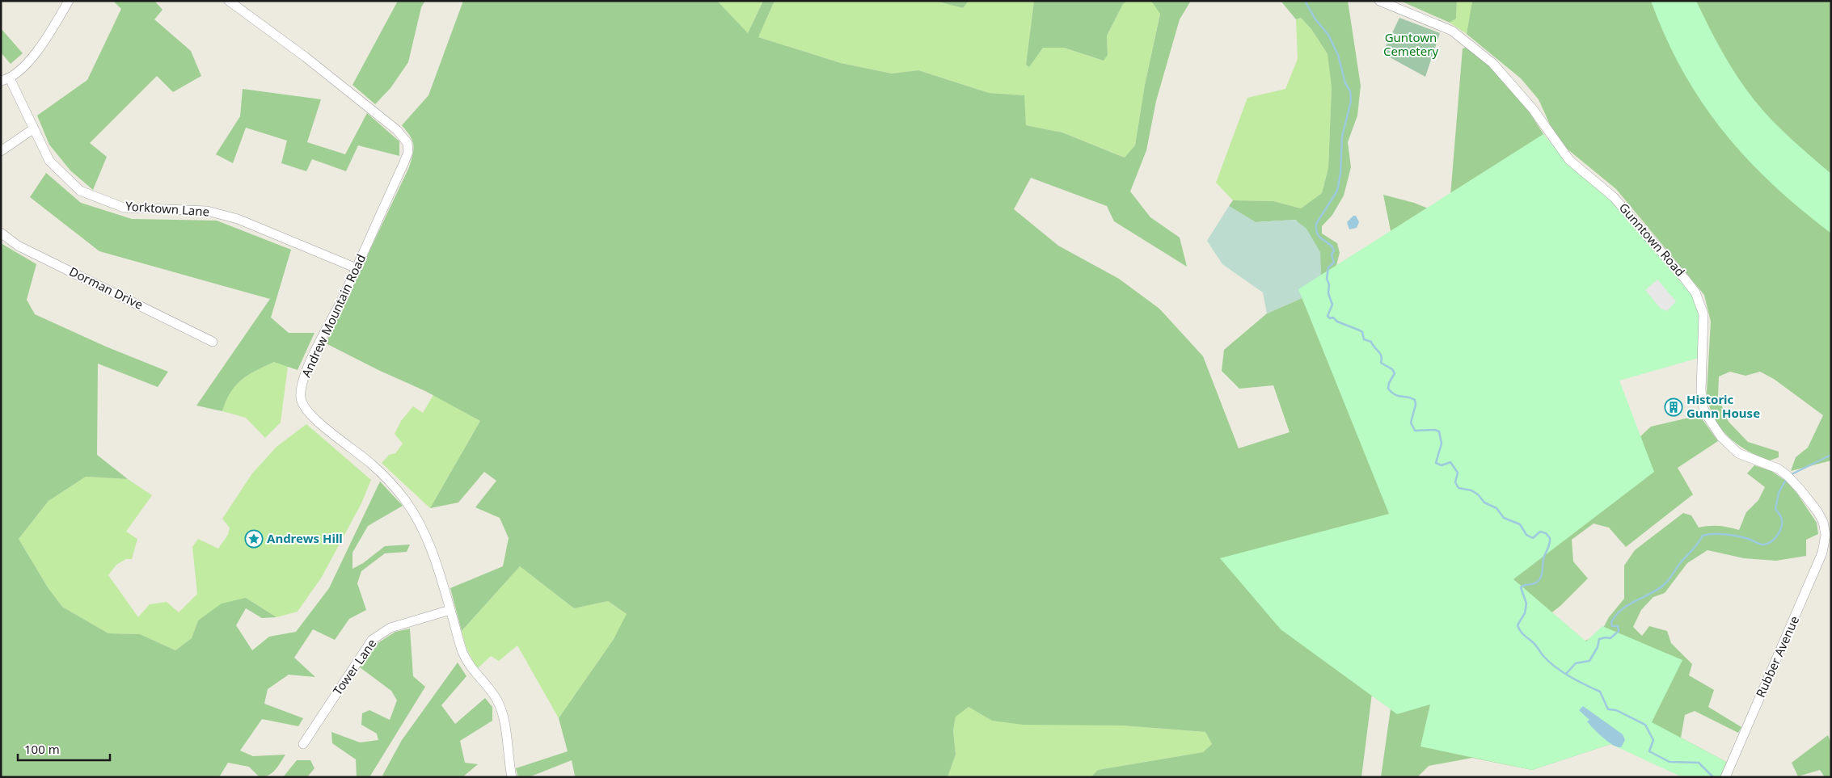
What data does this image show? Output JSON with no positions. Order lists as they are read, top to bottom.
{
  "streets": {
    "street": [
      "Yorktown Lane",
      "Gunntown Road",
      "Dorman Drive",
      "Andrew Mountain Road",
      "Rubber Avenue",
      "Tower Lane"
    ]
  },
  "crossings": [
    ["Yorktown Lane", "Andrew Mountain Road"],
    ["Gunntown Road", "Rubber Avenue"],
    ["Andrew Mountain Road", "Tower Lane"]
  ],
  "parks": ["Guntown Cemetery"],
  "places": {
    "building": ["Historic Gunn House"],
    "place": ["Andrews Hill"]
  },
  "scale_bar": "100 m"
}
